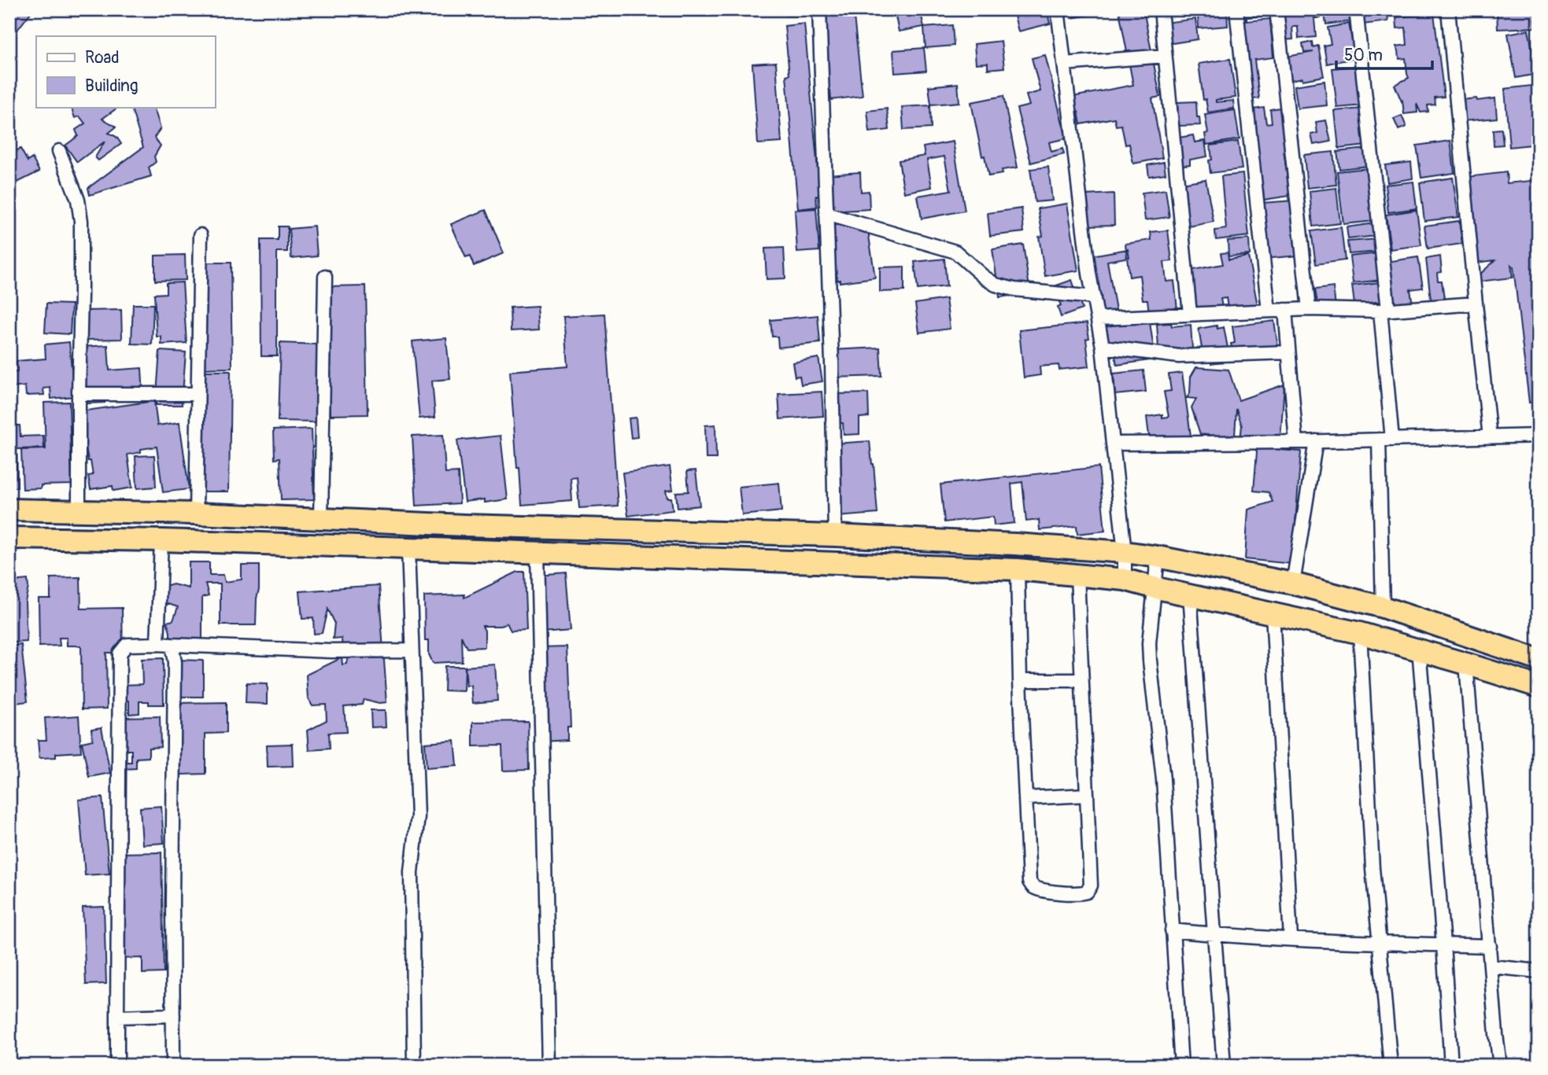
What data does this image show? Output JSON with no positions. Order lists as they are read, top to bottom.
{
  "legend": ["Road", "Building"],
  "scale_bar": "50 m"
}
